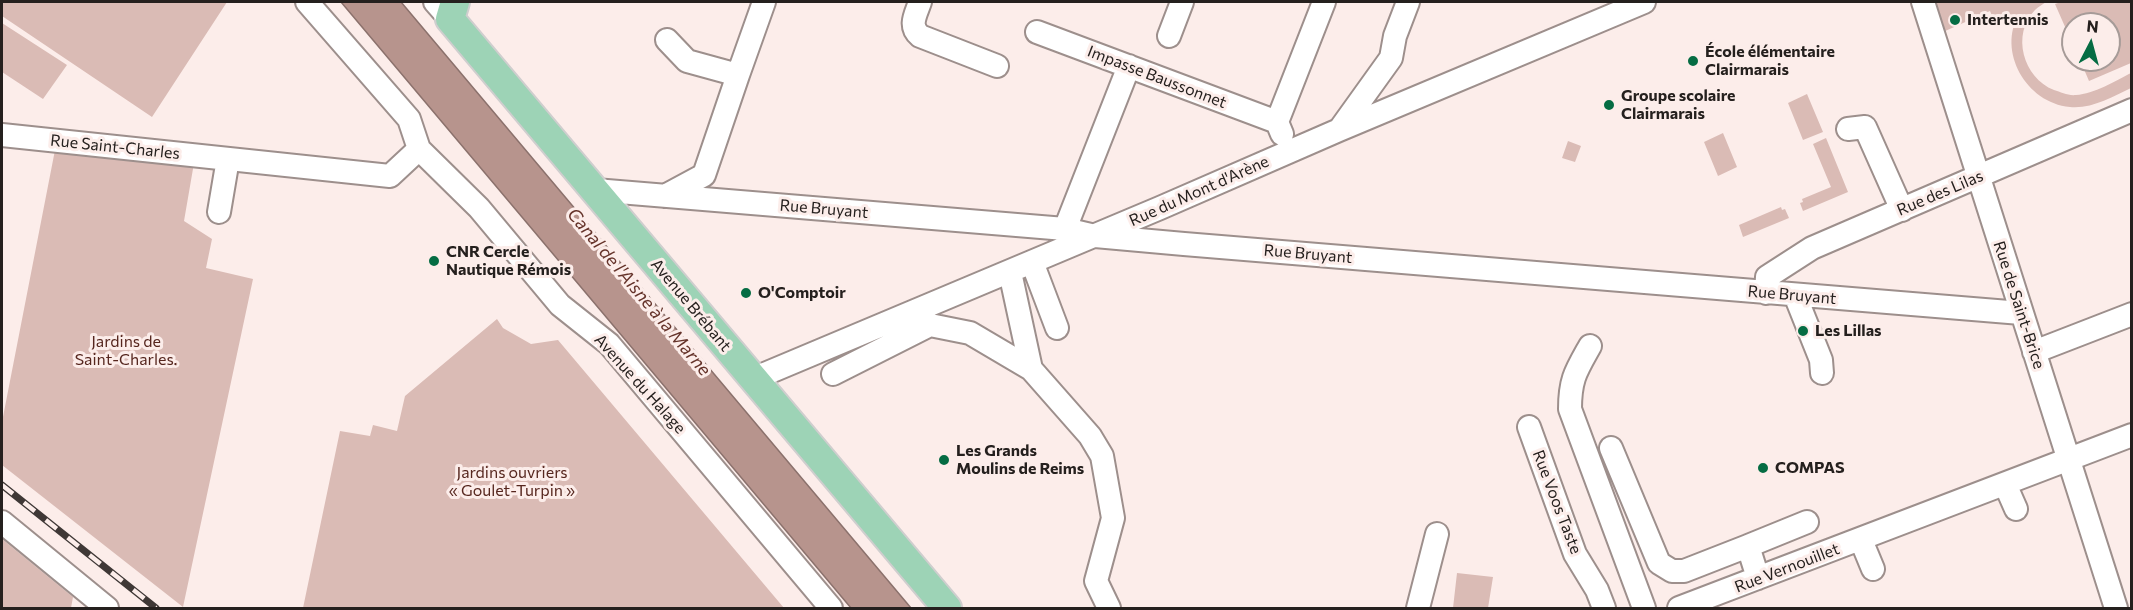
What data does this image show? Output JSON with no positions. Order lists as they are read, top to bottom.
{
  "streets": {
    "main road": ["Avenue Brébant"],
    "street": [
      "Impasse Baussonnet",
      "Rue Saint-Charles",
      "Rue du Mont d'Arène",
      "Rue des Lilas",
      "Rue Bruyant",
      "Rue de Saint-Brice",
      "Avenue du Halage",
      "Rue Voos Taste",
      "Rue Vernouillet"
    ]
  },
  "crossings": [
    ["Rue Saint-Charles", "Avenue du Halage"],
    ["Rue du Mont d'Arène", "Rue Bruyant"],
    ["Rue du Mont d'Arène", "Avenue Brébant"],
    ["Rue des Lilas", "Rue Bruyant"],
    ["Rue des Lilas", "Rue de Saint-Brice"],
    ["Rue Bruyant", "Avenue Brébant"],
    ["Rue Bruyant", "Rue de Saint-Brice"],
    ["Rue de Saint-Brice", "Rue Vernouillet"]
  ],
  "water": ["Canal de l'Aisne à la Marne"],
  "parks": ["Jardins de Saint-Charles.", "Jardins ouvriers « Goulet-Turpin »"],
  "places": [
    "Intertennis",
    "École élémentaire Clairmarais",
    "Groupe scolaire Clairmarais",
    "CNR Cercle Nautique Rémois",
    "O'Comptoir",
    "Les Lillas",
    "Les Grands Moulins de Reims",
    "COMPAS"
  ],
  "north": "top"
}
